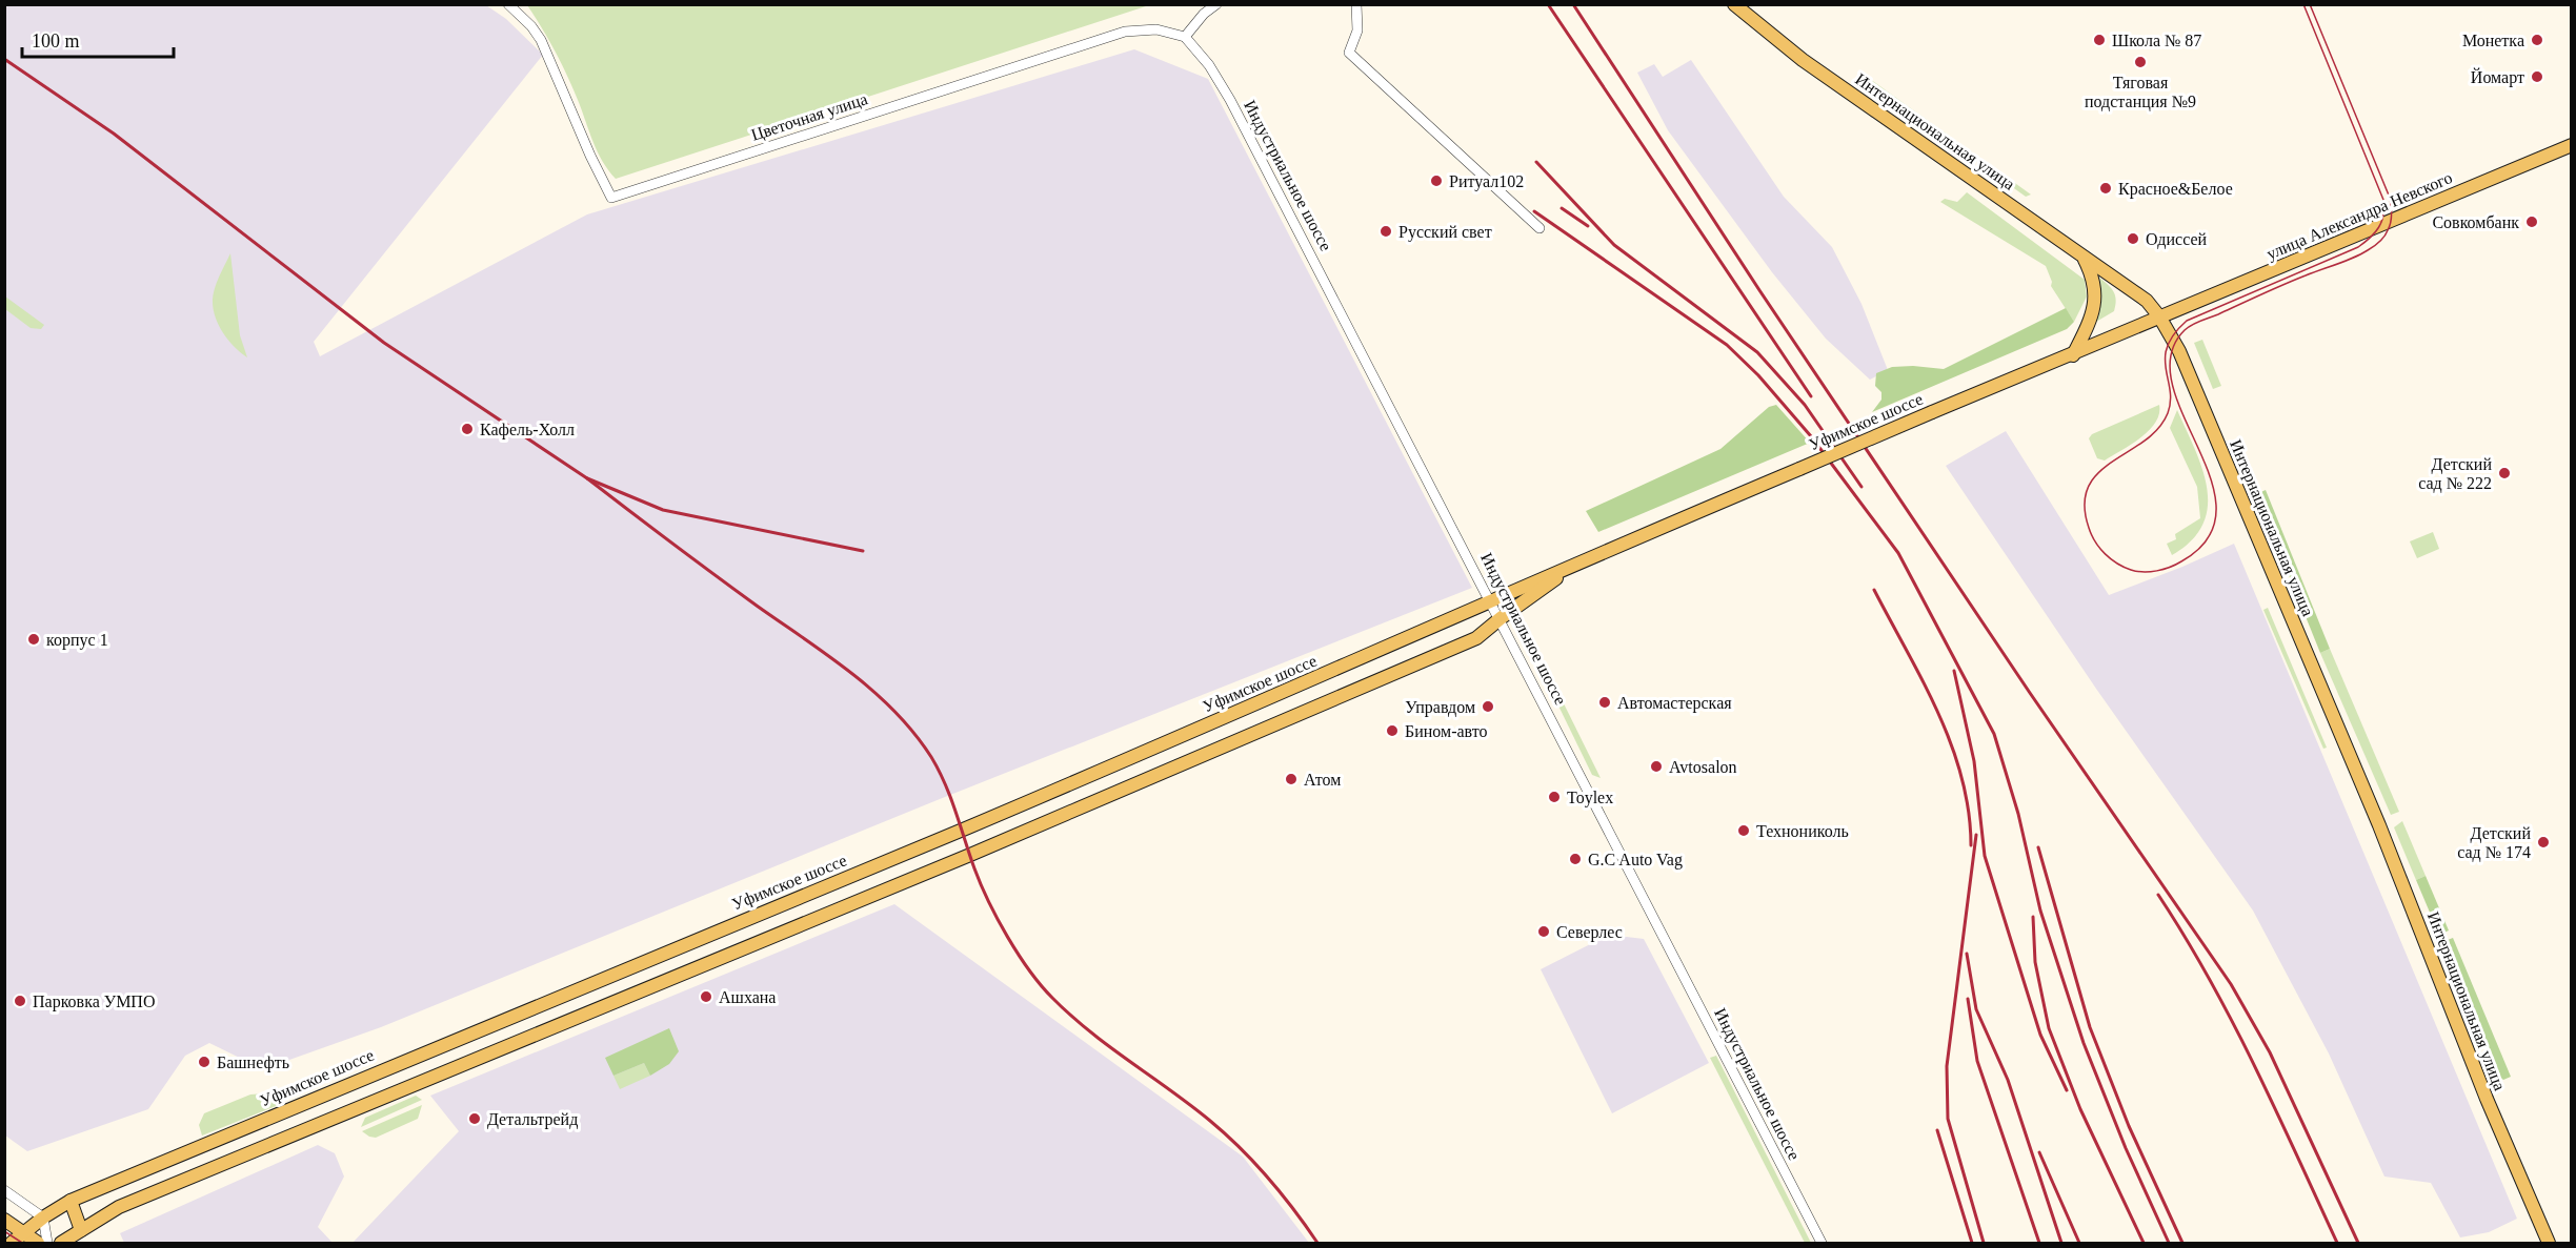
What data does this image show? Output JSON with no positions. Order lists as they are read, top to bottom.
{
  "streets": {
    "main road": ["Интернациональная улица", "улица Александра Невского", "Уфимское шоссе"],
    "street": ["Цветочная улица", "Индустриальное шоссе"]
  },
  "crossings": [
    ["Цветочная улица", "Индустриальное шоссе"],
    ["Интернациональная улица", "улица Александра Невского"],
    ["Интернациональная улица", "Уфимское шоссе"],
    ["Индустриальное шоссе", "Уфимское шоссе"],
    ["улица Александра Невского", "Уфимское шоссе"]
  ],
  "places": [
    "Школа № 87",
    "Монетка",
    "Тяговая подстанция №9",
    "Йомарт",
    "Ритуал102",
    "Красное&Белое",
    "Совкомбанк",
    "Русский свет",
    "Одиссей",
    "Кафель-Холл",
    "Детский сад № 222",
    "корпус 1",
    "Автомастерская",
    "Управдом",
    "Бином-авто",
    "Avtosalon",
    "Атом",
    "Toylex",
    "Технониколь",
    "Детский сад № 174",
    "G.C Auto Vag",
    "Северлес",
    "Ашхана",
    "Парковка УМПО",
    "Башнефть",
    "Детальтрейд"
  ],
  "scale_bar": "100 m"
}
